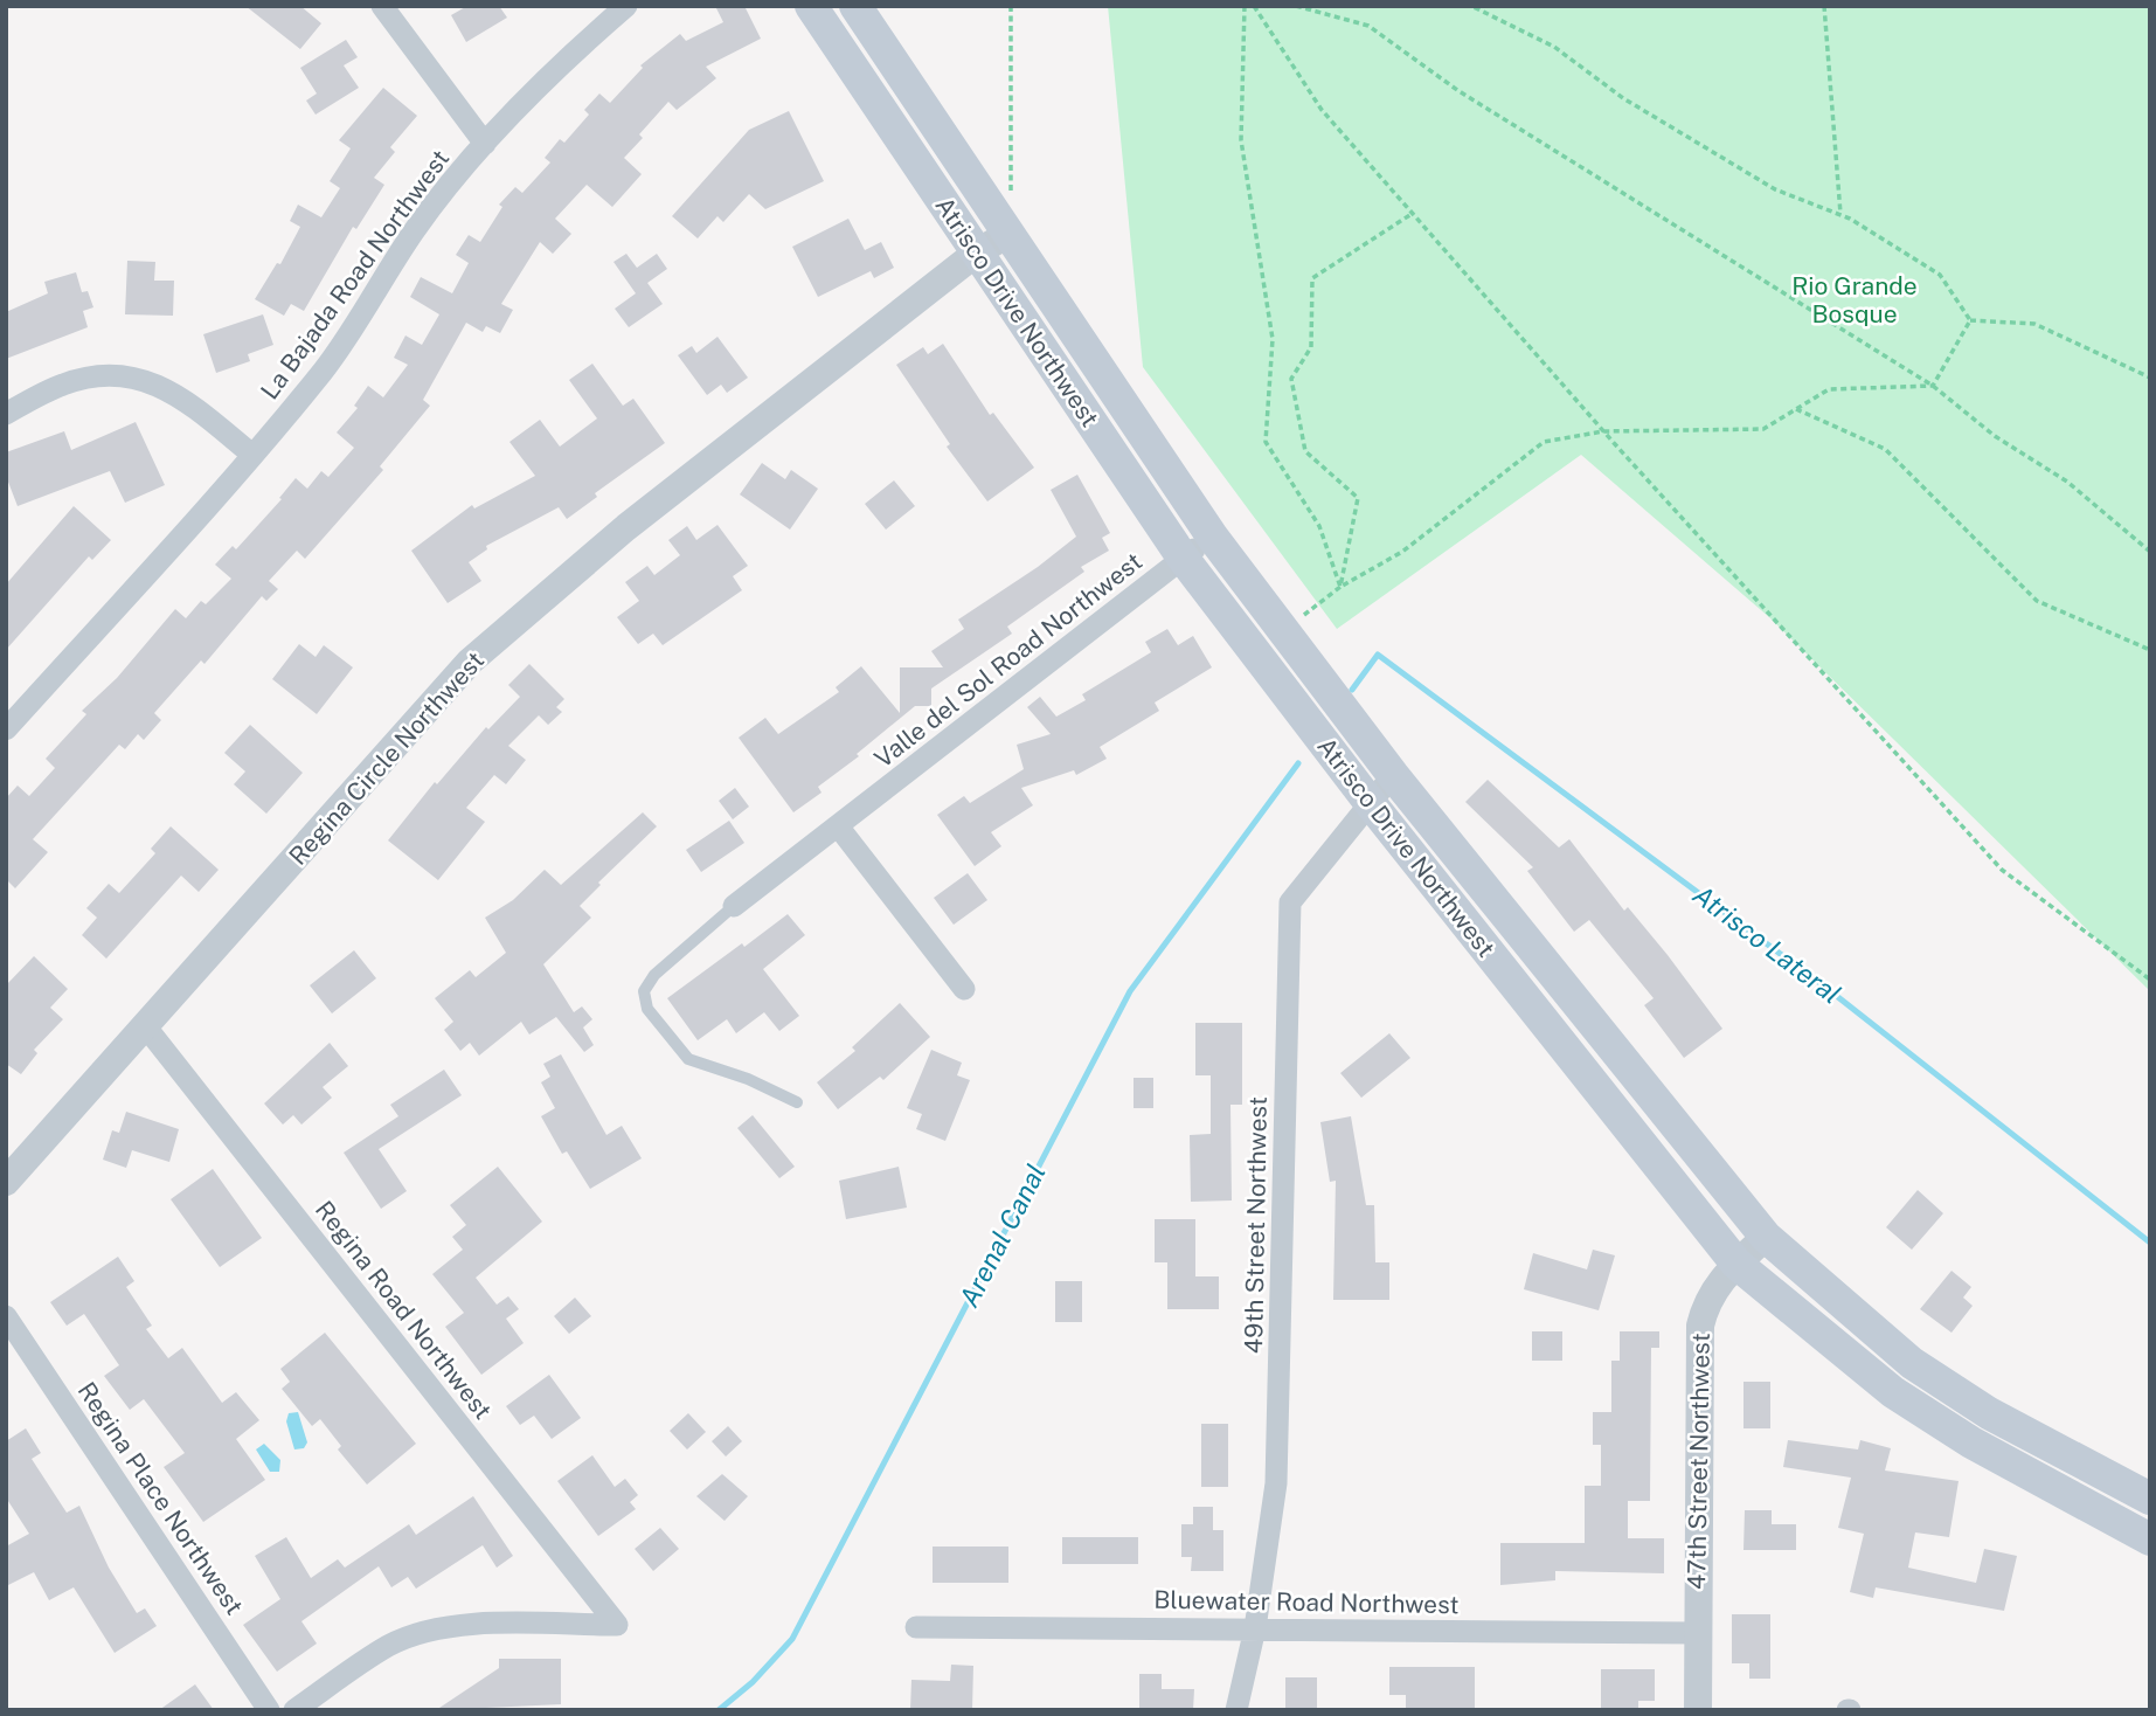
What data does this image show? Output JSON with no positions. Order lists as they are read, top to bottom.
{
  "streets": {
    "main road": ["Atrisco Drive Northwest"],
    "street": [
      "La Bajada Road Northwest",
      "Valle del Sol Road Northwest",
      "Regina Circle Northwest",
      "49th Street Northwest",
      "Regina Road Northwest",
      "47th Street Northwest",
      "Regina Place Northwest",
      "Bluewater Road Northwest"
    ]
  },
  "crossings": [
    ["Atrisco Drive Northwest", "Valle del Sol Road Northwest"],
    ["Atrisco Drive Northwest", "Regina Circle Northwest"],
    ["Atrisco Drive Northwest", "49th Street Northwest"],
    ["Atrisco Drive Northwest", "47th Street Northwest"],
    ["Regina Circle Northwest", "Regina Road Northwest"],
    ["49th Street Northwest", "Bluewater Road Northwest"],
    ["47th Street Northwest", "Bluewater Road Northwest"]
  ],
  "water": ["Atrisco Lateral", "Arenal Canal"],
  "parks": ["Rio Grande Bosque"]
}
